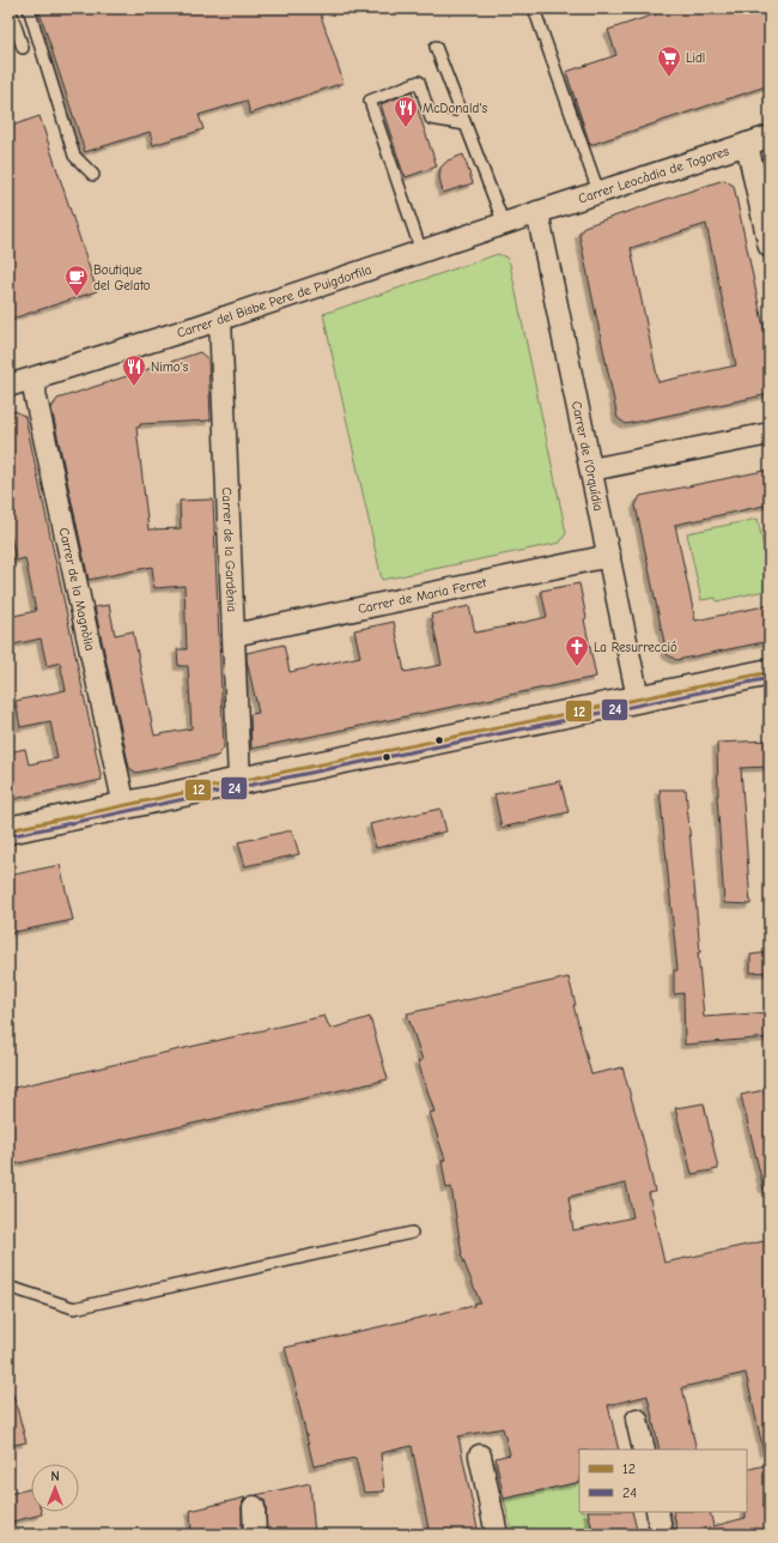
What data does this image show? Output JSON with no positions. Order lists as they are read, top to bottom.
{
  "streets": {
    "street": [
      "Carrer Leocàdia de Togores",
      "Carrer del Bisbe Pere de Puigdorfila",
      "Carrer de l'Orquídia",
      "Carrer de la Gardènia",
      "Carrer de la Magnòlia",
      "Carrer de Maria Ferret"
    ]
  },
  "crossings": [
    ["Carrer Leocàdia de Togores", "Carrer del Bisbe Pere de Puigdorfila"],
    ["Carrer Leocàdia de Togores", "Carrer de l'Orquídia"],
    ["Carrer del Bisbe Pere de Puigdorfila", "Carrer de l'Orquídia"],
    ["Carrer del Bisbe Pere de Puigdorfila", "Carrer de la Gardènia"],
    ["Carrer del Bisbe Pere de Puigdorfila", "Carrer de la Magnòlia"],
    ["Carrer de l'Orquídia", "Carrer de Maria Ferret"],
    ["Carrer de la Gardènia", "Carrer de Maria Ferret"]
  ],
  "places": {
    "supermarket": ["Lidl"],
    "restaurant": ["McDonald's", "Nimo's"],
    "cafe": ["Boutique del Gelato"],
    "church": ["La Resurrecció"]
  },
  "lines": ["transit line 12", "transit line 24"],
  "legend": ["12", "24"],
  "north": "top"
}
